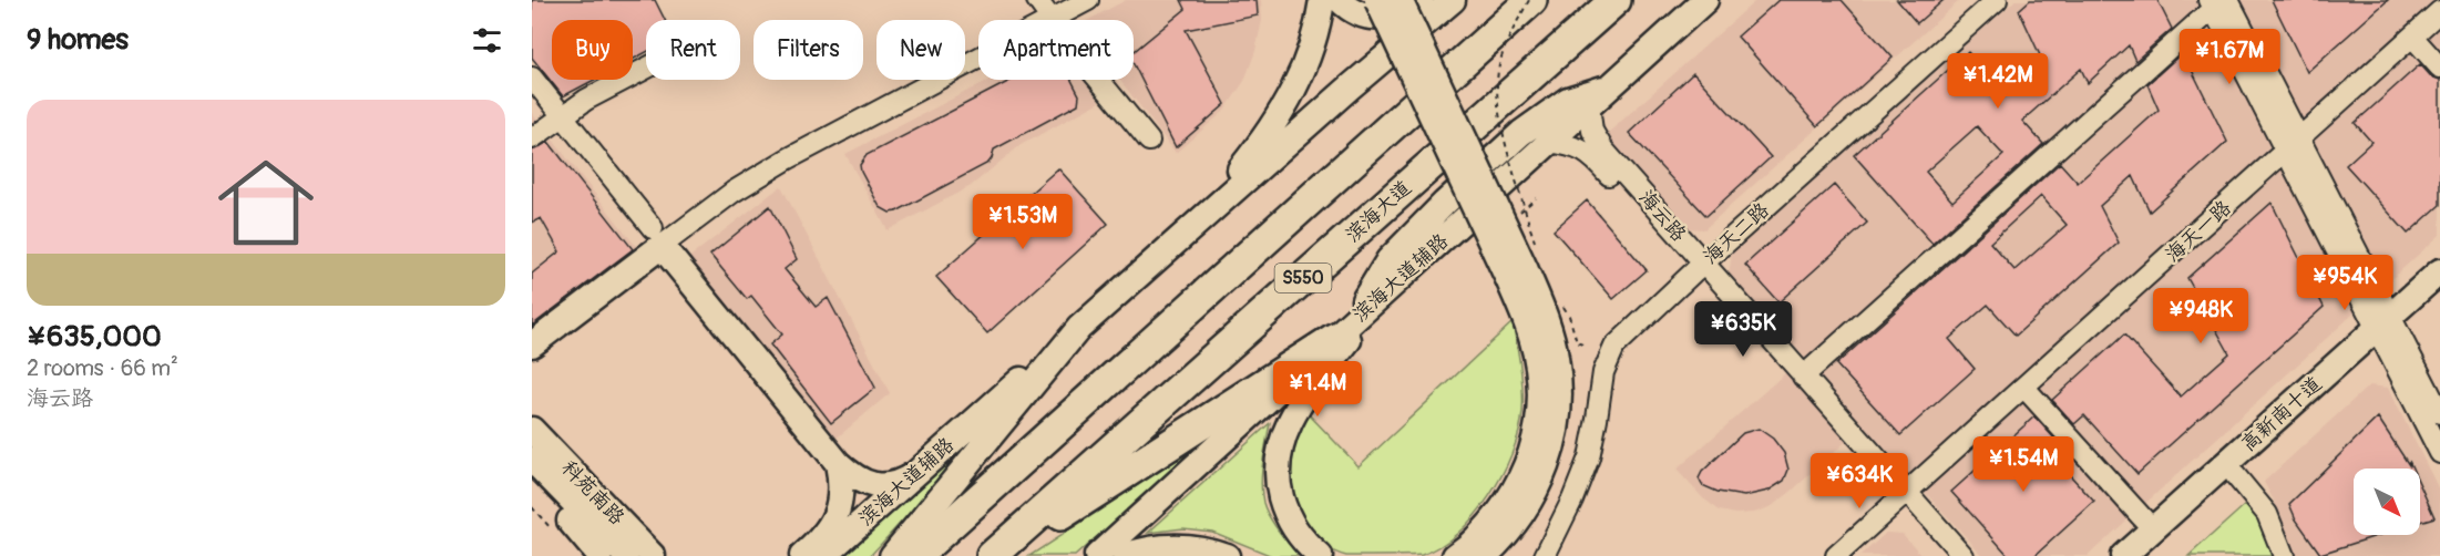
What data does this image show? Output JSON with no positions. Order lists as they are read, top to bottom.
{
  "streets": {
    "highway": ["滨海大道", "S550"],
    "main road": ["滨海大道辅路", "高新南十道", "科苑南路"],
    "street": ["海云路", "海天一路", "海天二路"]
  },
  "crossings": [
    ["海云路", "海天一路"],
    ["海云路", "海天二路"],
    ["海云路", "滨海大道辅路"]
  ],
  "north": "bottom right",
  "page": {
    "heading": "9 homes",
    "chip": [
      "Buy",
      "Rent",
      "Filters",
      "New",
      "Apartment"
    ],
    "price": [
      "¥1.67M",
      "¥1.42M",
      "¥1.53M",
      "¥954K",
      "¥948K",
      "¥635K",
      "¥1.4M",
      "¥1.54M",
      "¥634K"
    ],
    "list": [
      {
        "name": "¥635,000",
        "note": "2 rooms · 66 m² · 海云路"
      }
    ]
  }
}
